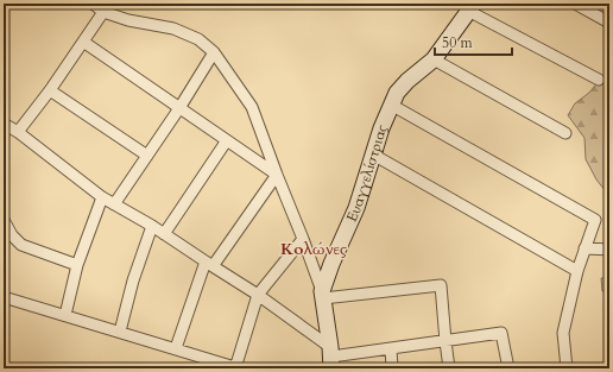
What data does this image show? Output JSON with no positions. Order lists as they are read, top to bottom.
{
  "streets": {
    "street": ["Ευαγγελίστριας"]
  },
  "districts": ["Κολώνες"],
  "scale_bar": "50 m"
}
